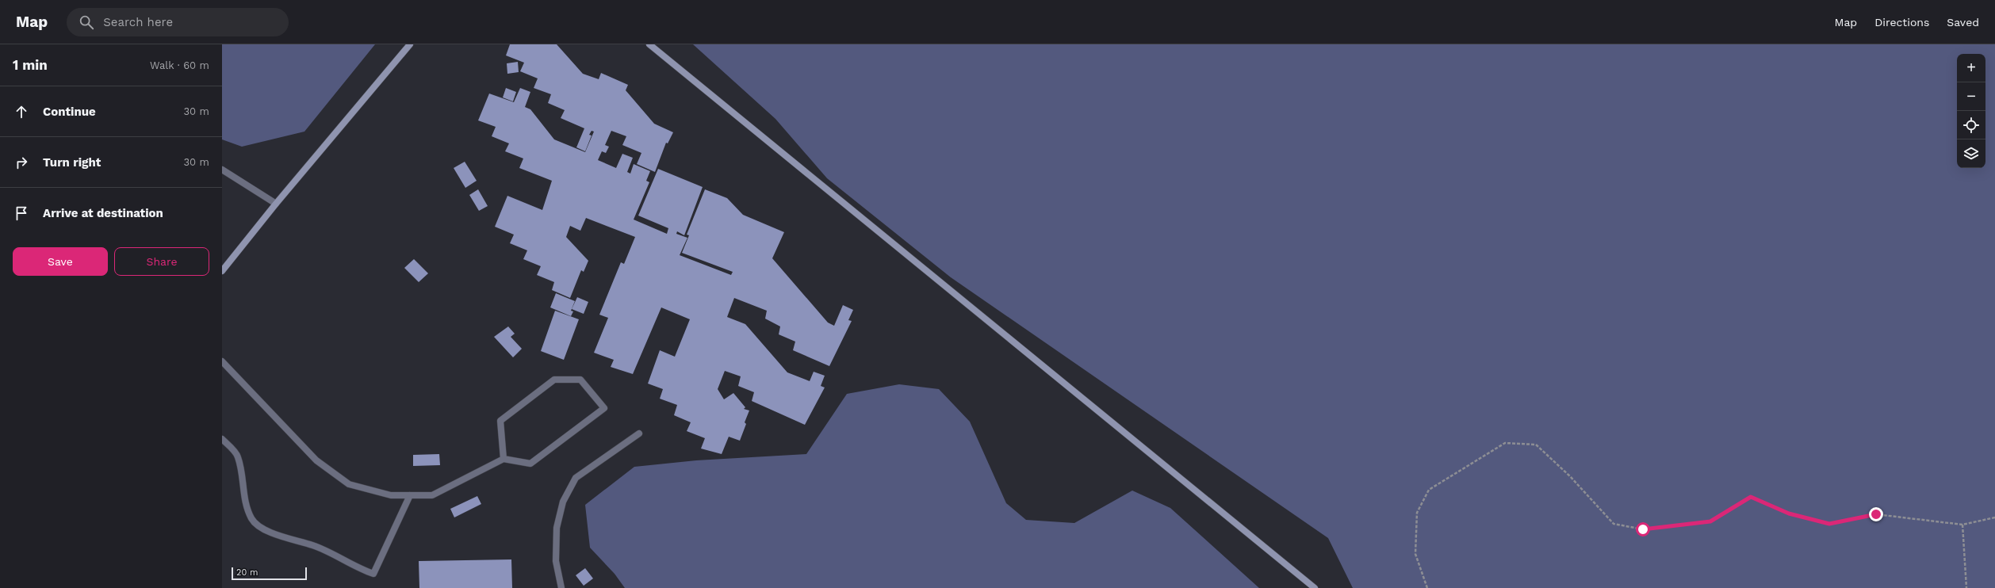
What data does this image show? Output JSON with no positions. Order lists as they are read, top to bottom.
{
  "scale_bar": "20 m",
  "page": {
    "header": "Map",
    "search": "Search here",
    "nav": ["Map", "Directions", "Saved"],
    "heading": ["1 min", "Walk · 60 m"],
    "map_buttons": ["+", "−"],
    "list": [
      ["Continue", "30 m"],
      ["Turn right", "30 m"],
      "Arrive at destination"
    ],
    "buttons": ["Save", "Share"],
    "scale": "20 m"
  }
}
